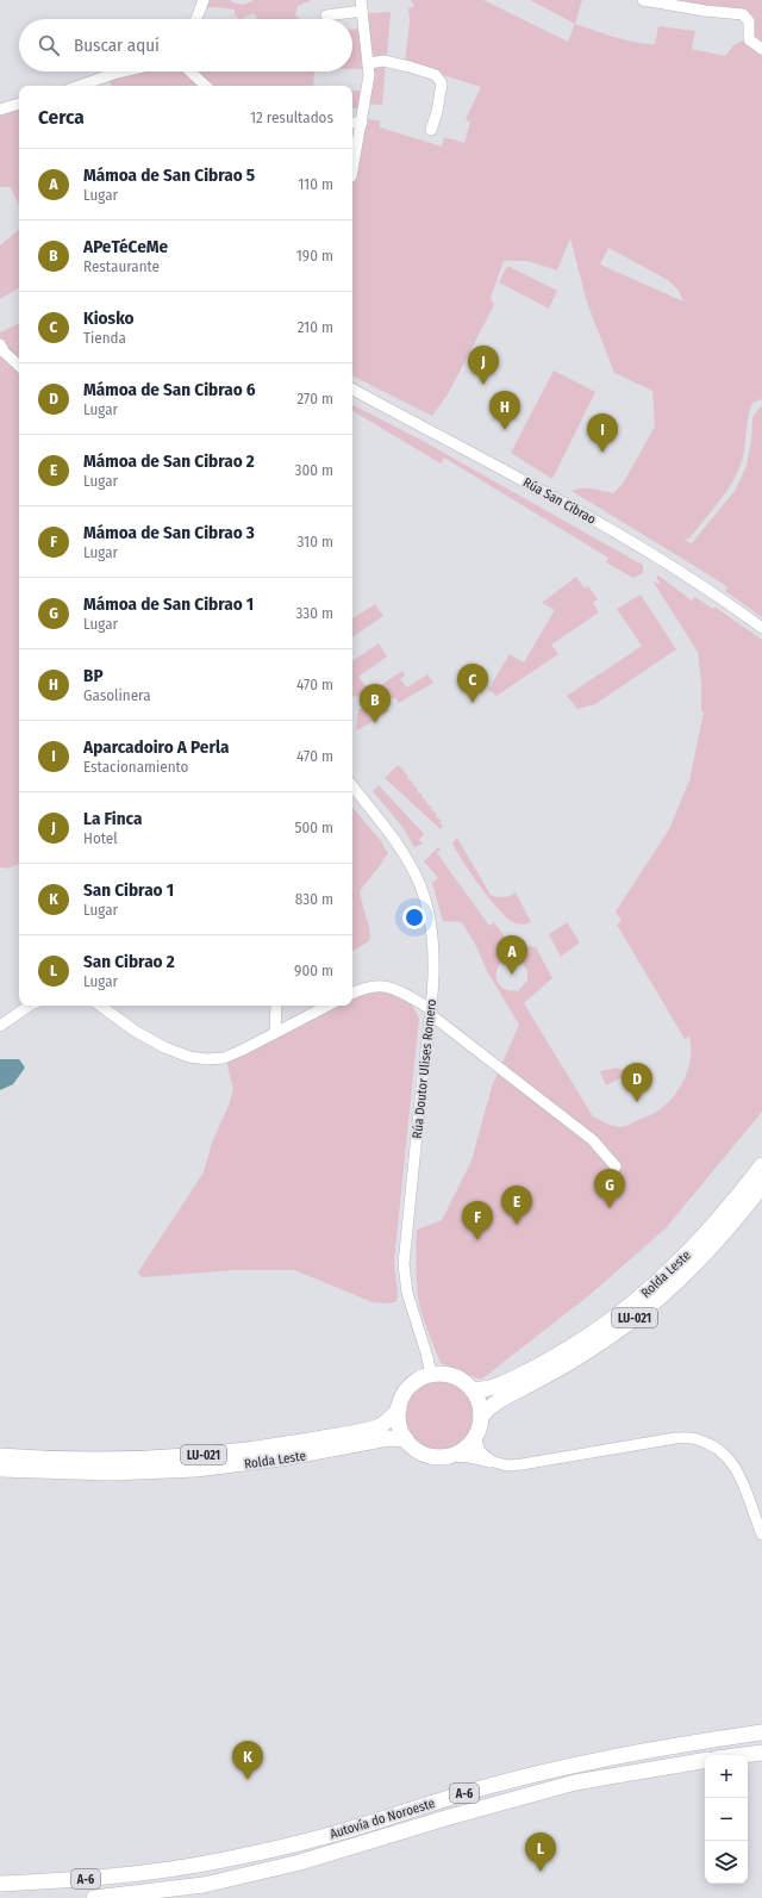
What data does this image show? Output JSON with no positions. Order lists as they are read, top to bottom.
{
  "streets": {
    "highway": [
      "Rolda Leste",
      "LU-021",
      "A-6",
      "Autovía do Noroeste"
    ],
    "street": ["Rúa San Cibrao", "Rúa Doutor Ulises Romero"]
  },
  "crossings": [
    ["Rúa Doutor Ulises Romero", "Rolda Leste"]
  ],
  "page": {
    "search": "Buscar aquí",
    "heading": ["Cerca", "12 resultados"],
    "list": [
      {
        "mark": "A",
        "name": "Mámoa de San Cibrao 5",
        "note": "Lugar",
        "value": "110 m"
      },
      {
        "mark": "B",
        "name": "APeTéCeMe",
        "note": "Restaurante",
        "value": "190 m"
      },
      {
        "mark": "C",
        "name": "Kiosko",
        "note": "Tienda",
        "value": "210 m"
      },
      {
        "mark": "D",
        "name": "Mámoa de San Cibrao 6",
        "note": "Lugar",
        "value": "270 m"
      },
      {
        "mark": "E",
        "name": "Mámoa de San Cibrao 2",
        "note": "Lugar",
        "value": "300 m"
      },
      {
        "mark": "F",
        "name": "Mámoa de San Cibrao 3",
        "note": "Lugar",
        "value": "310 m"
      },
      {
        "mark": "G",
        "name": "Mámoa de San Cibrao 1",
        "note": "Lugar",
        "value": "330 m"
      },
      {
        "mark": "H",
        "name": "BP",
        "note": "Gasolinera",
        "value": "470 m"
      },
      {
        "mark": "I",
        "name": "Aparcadoiro A Perla",
        "note": "Estacionamiento",
        "value": "470 m"
      },
      {
        "mark": "J",
        "name": "La Finca",
        "note": "Hotel",
        "value": "500 m"
      },
      {
        "mark": "K",
        "name": "San Cibrao 1",
        "note": "Lugar",
        "value": "830 m"
      },
      {
        "mark": "L",
        "name": "San Cibrao 2",
        "note": "Lugar",
        "value": "900 m"
      }
    ],
    "pins": [
      "J",
      "H",
      "I",
      "C",
      "B",
      "A",
      "D",
      "G",
      "E",
      "F",
      "K",
      "L"
    ],
    "map_buttons": ["+", "−"]
  }
}
